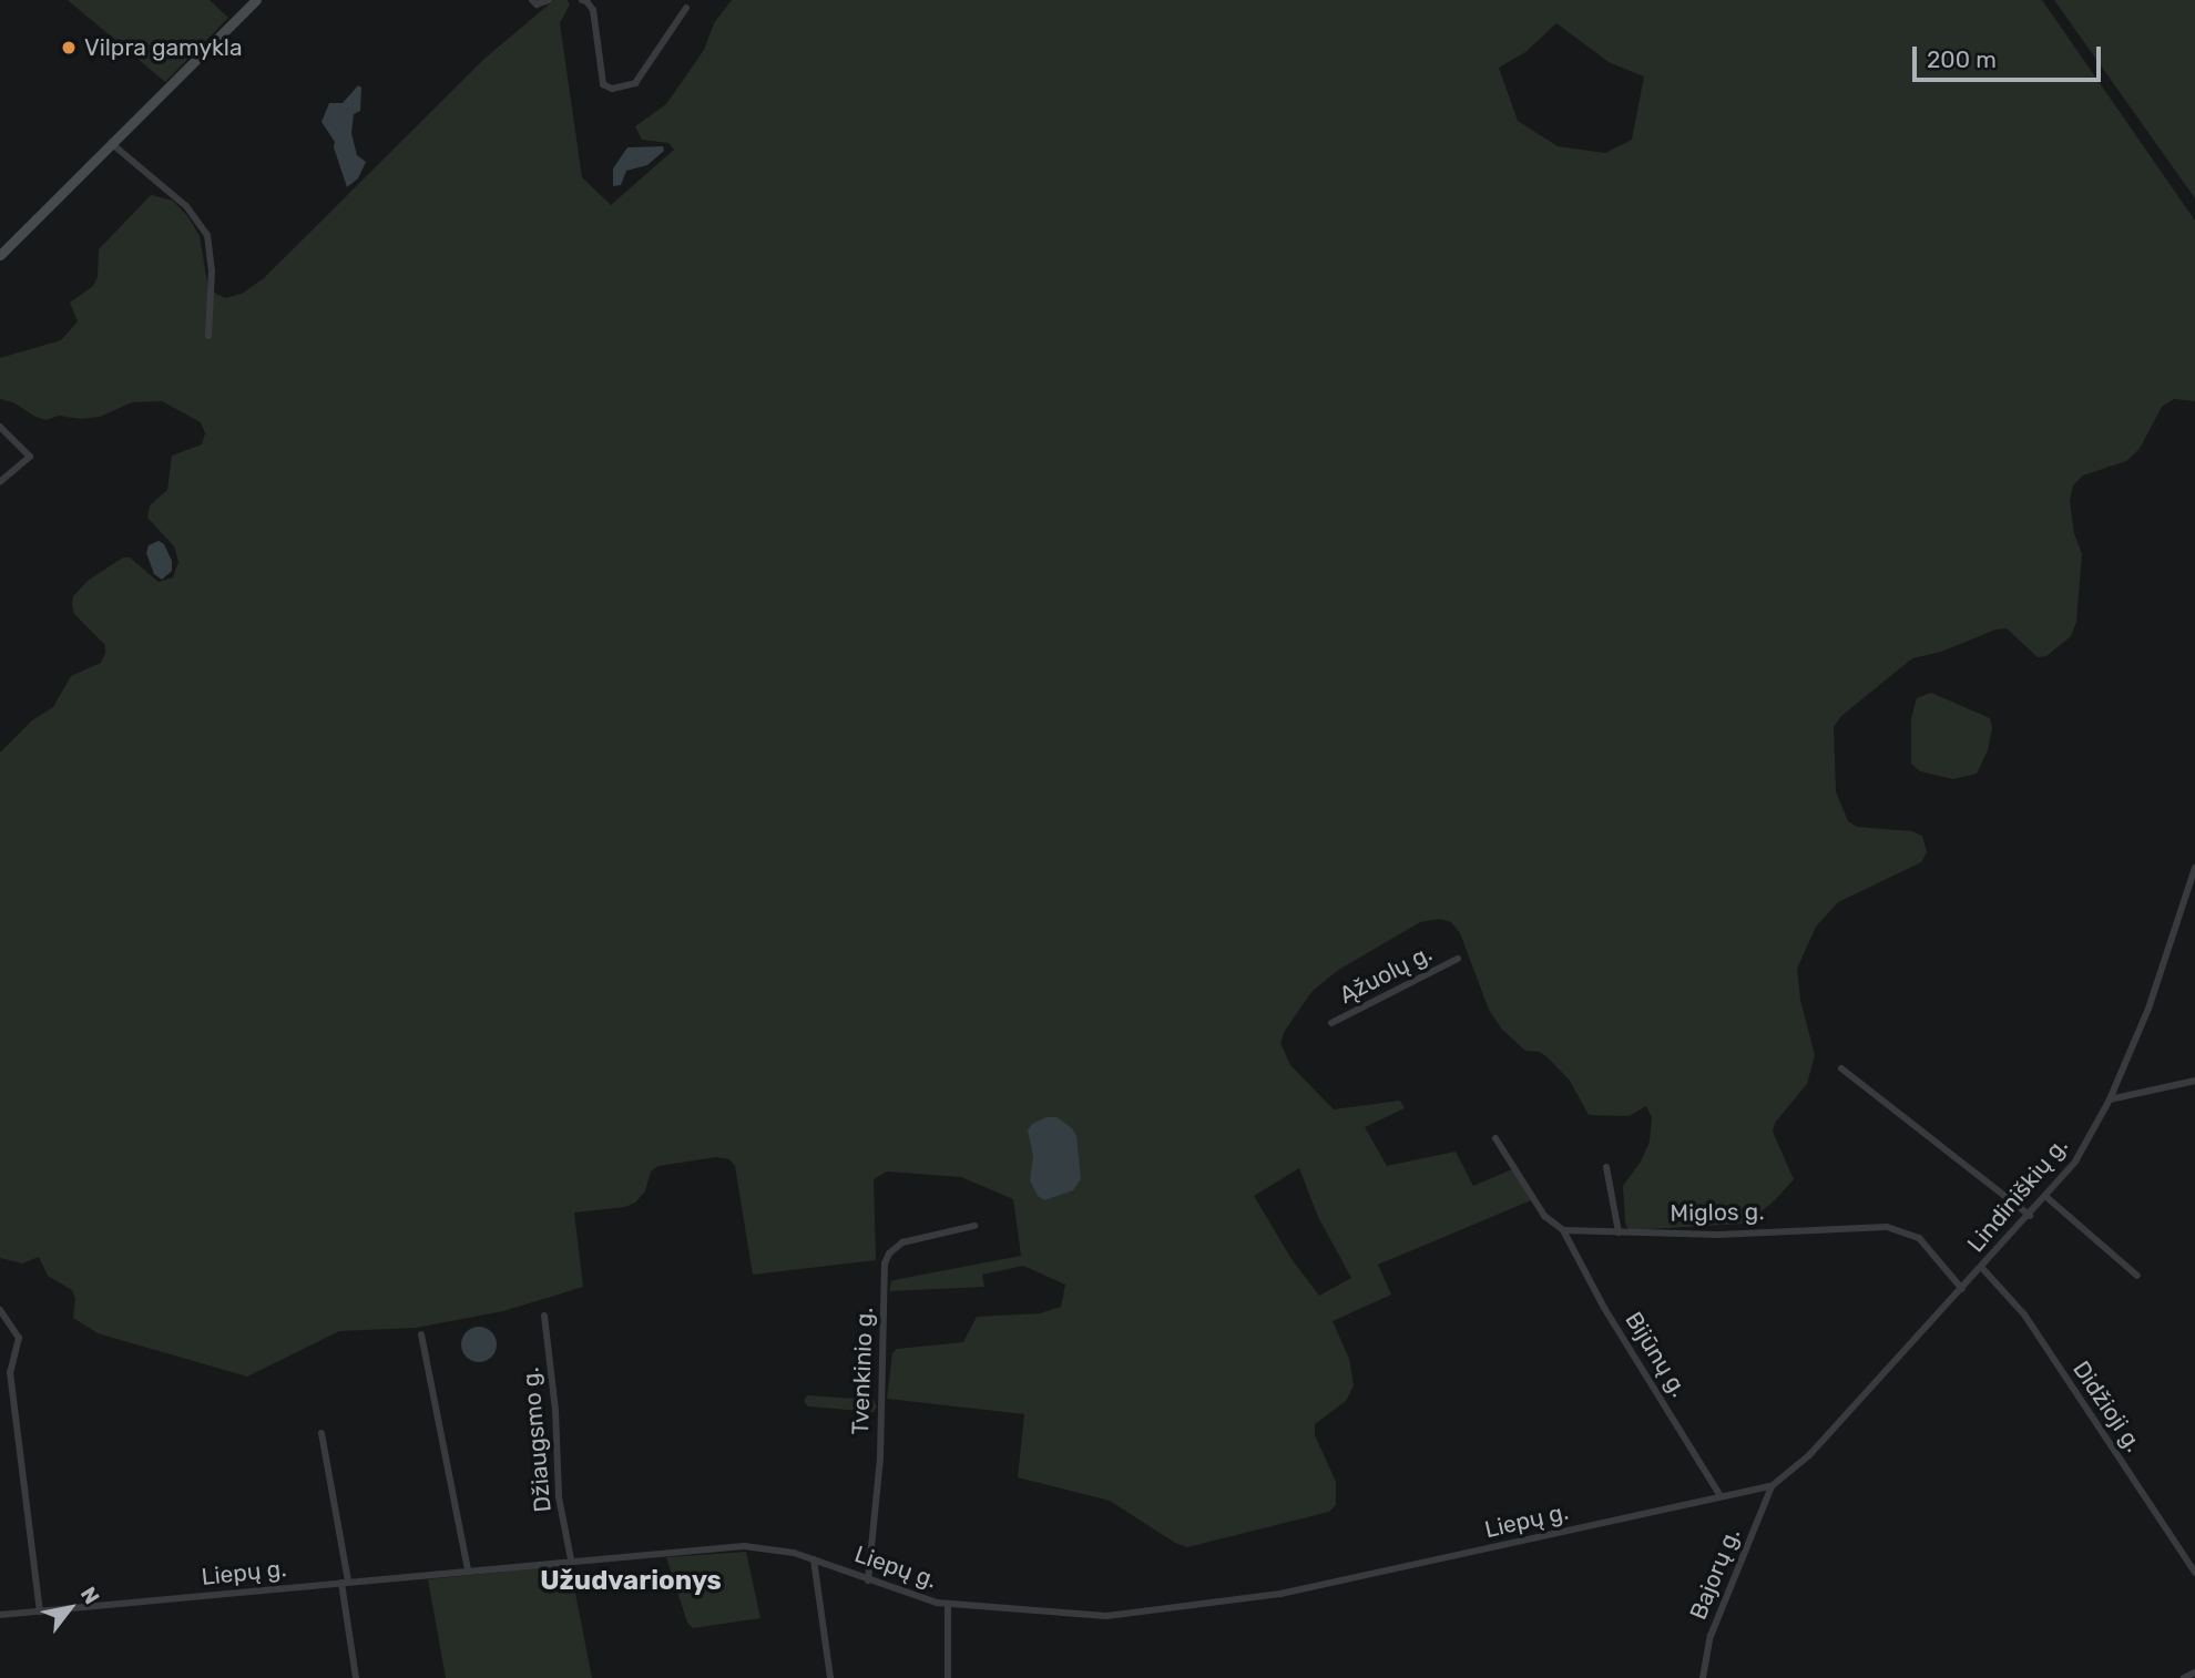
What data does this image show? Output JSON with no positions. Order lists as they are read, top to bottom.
{
  "streets": {
    "street": [
      "Ąžuolų g.",
      "Lindiniškių g.",
      "Miglos g.",
      "Bijūnų g.",
      "Tvenkinio g.",
      "Didžioji g.",
      "Džiaugsmo g.",
      "Liepų g.",
      "Bajorų g."
    ]
  },
  "crossings": [
    ["Lindiniškių g.", "Miglos g."],
    ["Lindiniškių g.", "Didžioji g."],
    ["Lindiniškių g.", "Liepų g."],
    ["Lindiniškių g.", "Bajorų g."],
    ["Miglos g.", "Bijūnų g."],
    ["Bijūnų g.", "Liepų g."],
    ["Tvenkinio g.", "Liepų g."],
    ["Džiaugsmo g.", "Liepų g."],
    ["Liepų g.", "Bajorų g."]
  ],
  "districts": ["Užudvarionys"],
  "places": ["Vilpra gamykla"],
  "scale_bar": "200 m",
  "north": "top right"
}
